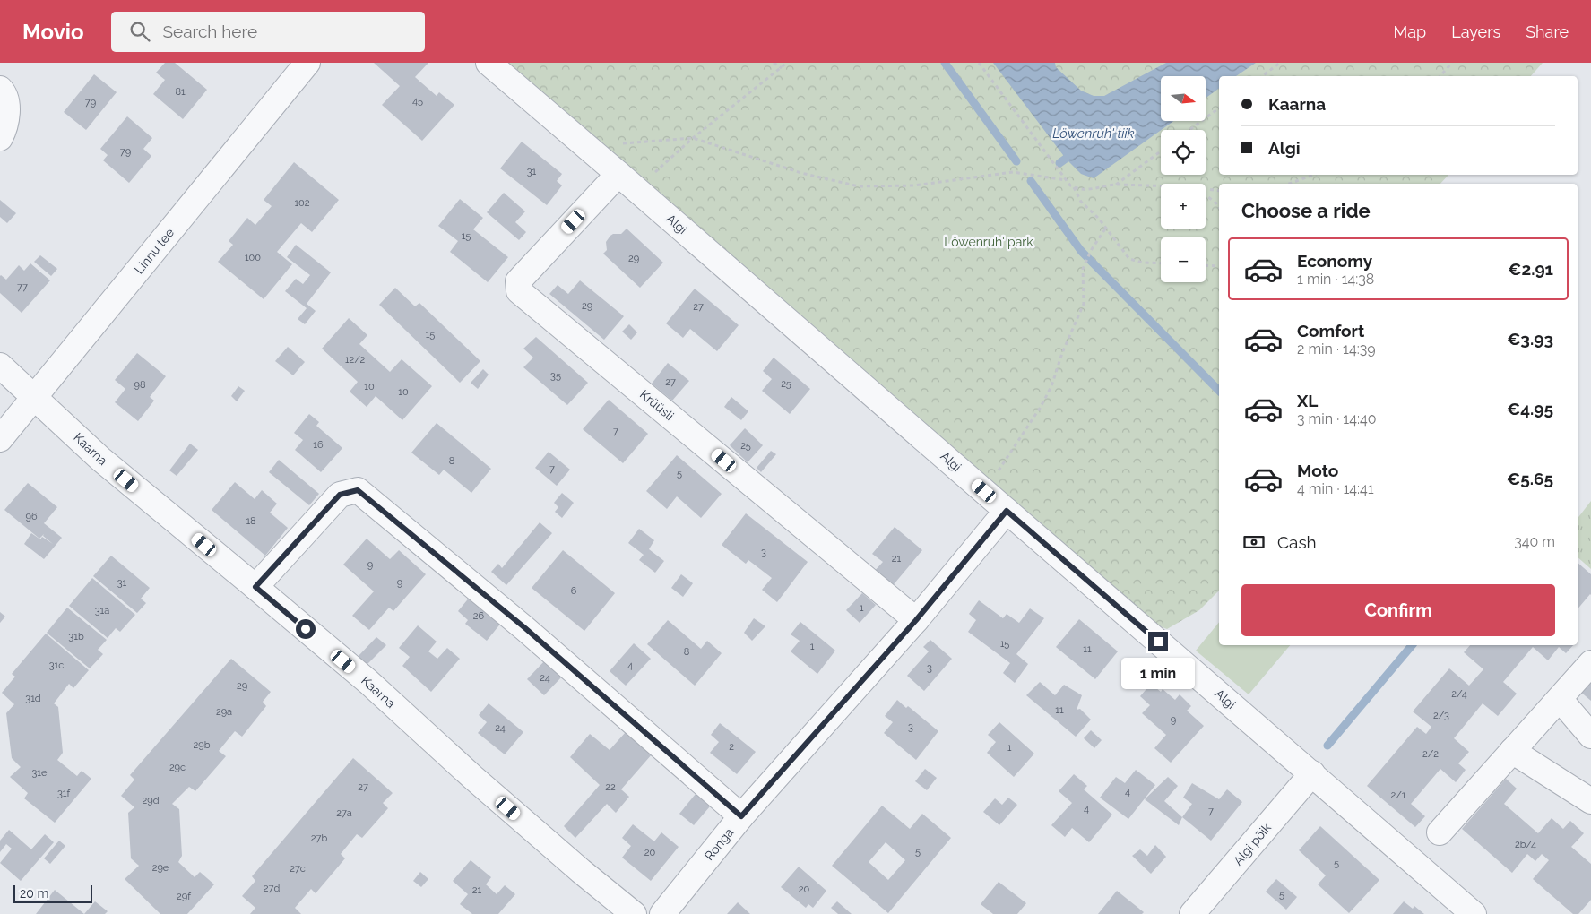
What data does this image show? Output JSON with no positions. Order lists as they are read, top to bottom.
{
  "streets": {
    "street": [
      "Algi",
      "Linnu tee",
      "Krüüsli",
      "Kaarna",
      "Ronga",
      "Algi põik"
    ]
  },
  "crossings": [
    ["Algi", "Krüüsli"],
    ["Algi", "Ronga"],
    ["Algi", "Algi põik"],
    ["Linnu tee", "Kaarna"],
    ["Krüüsli", "Ronga"]
  ],
  "water": ["Löwenruh' tiik"],
  "parks": ["Löwenruh' park"],
  "house_numbers": [
    "81",
    "45",
    "79",
    "79",
    "31",
    "102",
    "15",
    "100",
    "29",
    "77",
    "29",
    "27",
    "15",
    "12/2",
    "35",
    "27",
    "25",
    "98",
    "10",
    "10",
    "7",
    "16",
    "25",
    "8",
    "7",
    "5",
    "96",
    "18",
    "3",
    "21",
    "9",
    "31",
    "9",
    "6",
    "1",
    "31a",
    "26",
    "31b",
    "15",
    "1",
    "11",
    "8",
    "31c",
    "4",
    "3",
    "24",
    "29",
    "2/4",
    "31d",
    "11",
    "29a",
    "2/3",
    "9",
    "3",
    "24",
    "29b",
    "2",
    "1",
    "2/2",
    "29c",
    "31e",
    "27",
    "22",
    "4",
    "31f",
    "2/1",
    "29d",
    "4",
    "7",
    "27a",
    "27b",
    "2b/4",
    "5",
    "20",
    "5",
    "29e",
    "27c",
    "27d",
    "20",
    "21",
    "5",
    "29f"
  ],
  "scale_bar": "20 m",
  "north": "right",
  "page": {
    "header": "Movio",
    "search": "Search here",
    "nav": ["Map", "Layers", "Share"],
    "map_buttons": ["+", "−"],
    "banner": ["Kaarna", "Algi"],
    "heading": "Choose a ride",
    "list": [
      {
        "name": "Economy",
        "note": "1 min · 14:38",
        "value": "€2.91"
      },
      {
        "name": "Comfort",
        "note": "2 min · 14:39",
        "value": "€3.93"
      },
      {
        "name": "XL",
        "note": "3 min · 14:40",
        "value": "€4.95"
      },
      {
        "name": "Moto",
        "note": "4 min · 14:41",
        "value": "€5.65"
      }
    ],
    "pay": ["Cash", "340 m"],
    "buttons": "Confirm",
    "bubble": "1 min",
    "scale": "20 m"
  }
}
